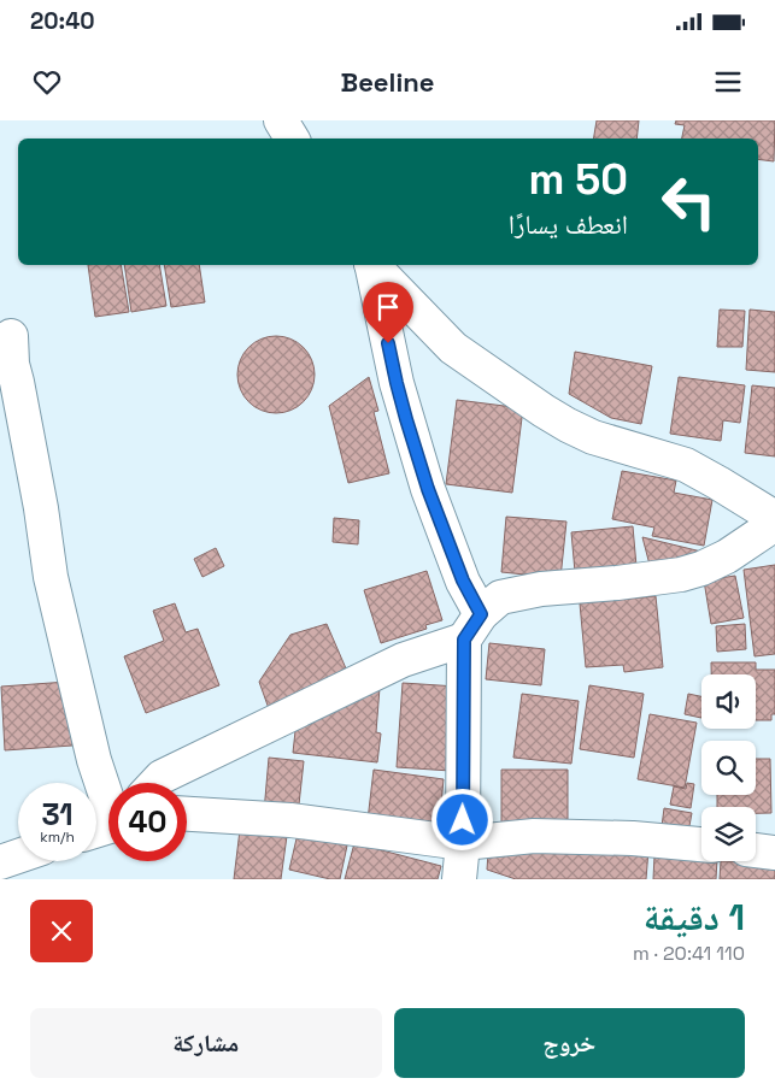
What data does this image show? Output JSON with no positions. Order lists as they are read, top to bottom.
{
  "page": {
    "status": "20:40",
    "header": "Beeline",
    "turn": ["50 m", "انعطف يسارًا"],
    "speed": "31 km/h",
    "limit": "40",
    "heading": ["1 دقيقة", "110 m · 20:41"],
    "buttons": ["خروج", "مشاركة"]
  }
}
